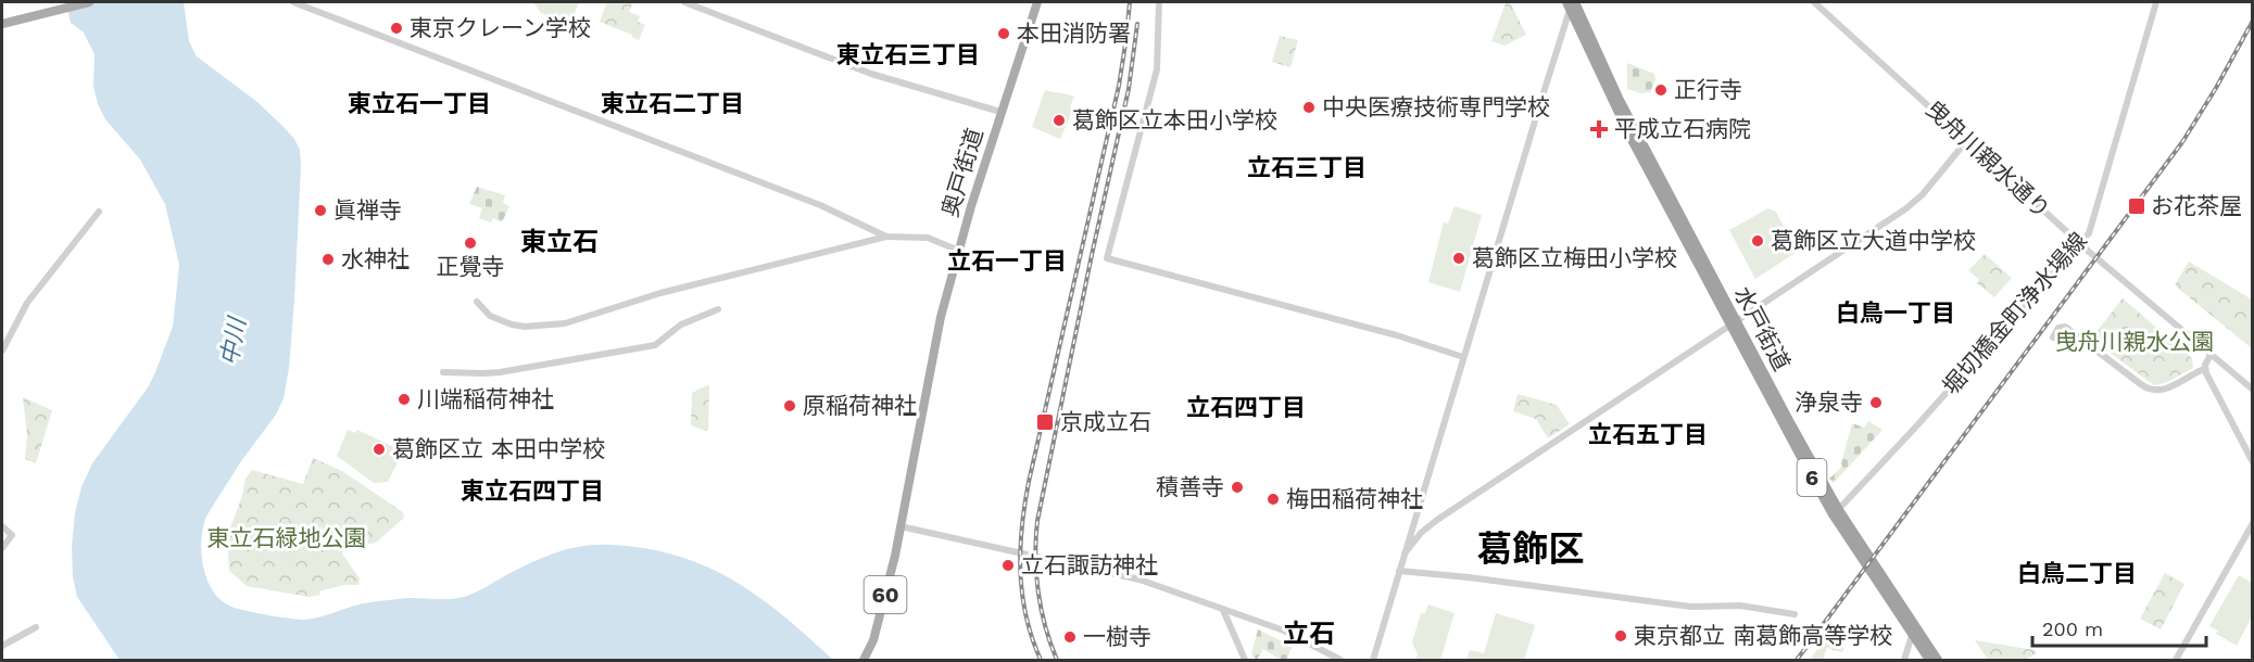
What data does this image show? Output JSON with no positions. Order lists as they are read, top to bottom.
{
  "streets": {
    "highway": ["水戸街道", "6"],
    "main road": ["奥戸街道", "60"],
    "street": ["曳舟川親水通り", "堀切橋金町浄水場線"]
  },
  "crossings": [
    ["曳舟川親水通り", "堀切橋金町浄水場線"],
    ["堀切橋金町浄水場線", "水戸街道"]
  ],
  "districts": [
    "東立石三丁目",
    "東立石一丁目",
    "東立石二丁目",
    "立石三丁目",
    "東立石",
    "立石一丁目",
    "白鳥一丁目",
    "立石四丁目",
    "立石五丁目",
    "東立石四丁目",
    "葛飾区",
    "白鳥二丁目",
    "立石"
  ],
  "water": ["中川"],
  "parks": ["曳舟川親水公園", "東立石緑地公園"],
  "places": {
    "other": [
      "東京クレーン学校",
      "本田消防署",
      "正行寺",
      "中央医療技術専門学校",
      "葛飾区立本田小学校",
      "眞禅寺",
      "葛飾区立大道中学校",
      "正覺寺",
      "葛飾区立梅田小学校",
      "水神社",
      "川端稲荷神社",
      "浄泉寺",
      "原稲荷神社",
      "葛飾区立 本田中学校",
      "積善寺",
      "梅田稲荷神社",
      "立石諏訪神社",
      "東京都立 南葛飾高等学校",
      "一樹寺"
    ],
    "health": ["平成立石病院"],
    "transit": ["お花茶屋", "京成立石"]
  },
  "scale_bar": "200 m"
}
